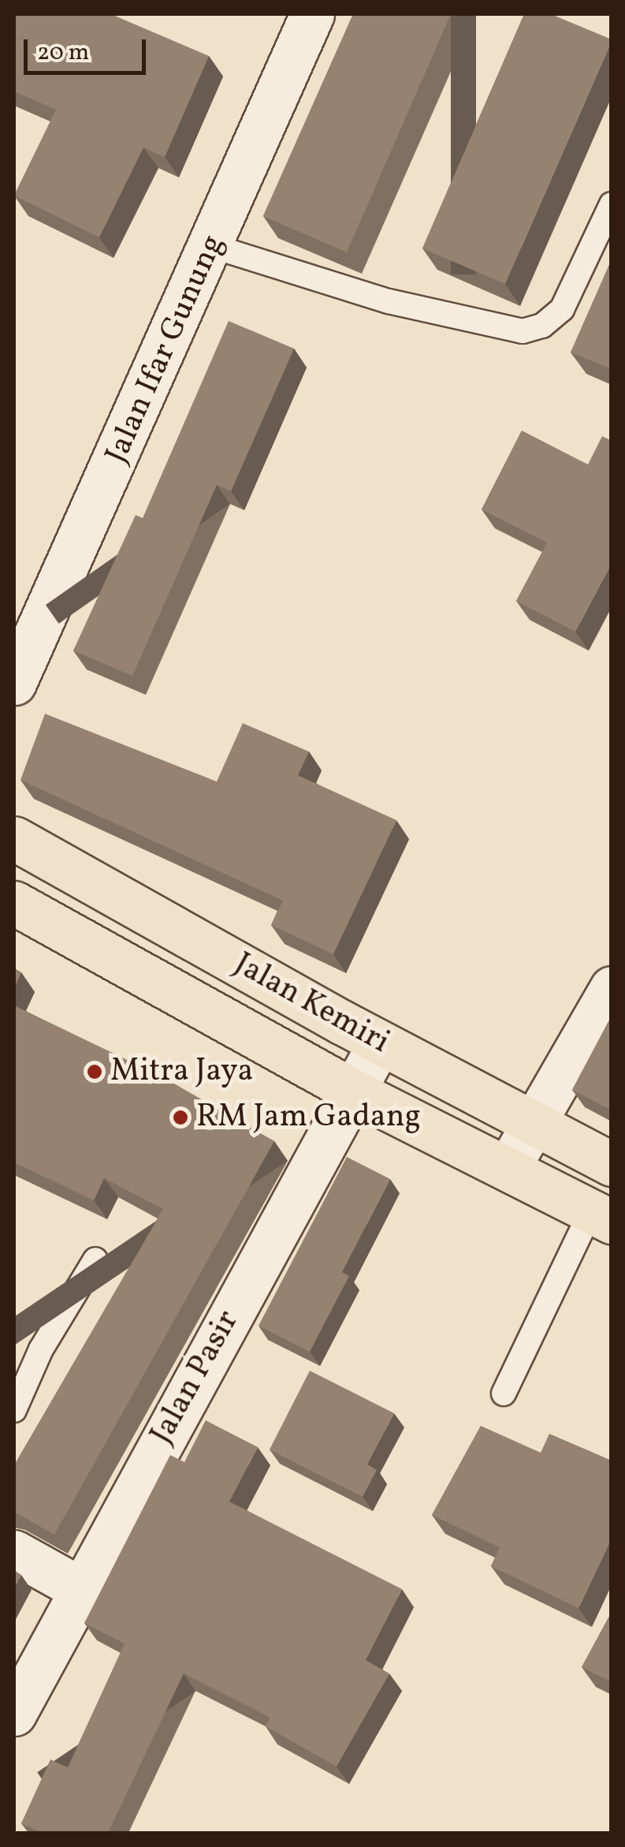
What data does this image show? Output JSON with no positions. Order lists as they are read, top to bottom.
{
  "streets": {
    "highway": ["Jalan Kemiri"],
    "street": ["Jalan Ifar Gunung", "Jalan Pasir"]
  },
  "crossings": [
    ["Jalan Kemiri", "Jalan Pasir"]
  ],
  "places": ["Mitra Jaya", "RM Jam Gadang"],
  "scale_bar": "20 m"
}
